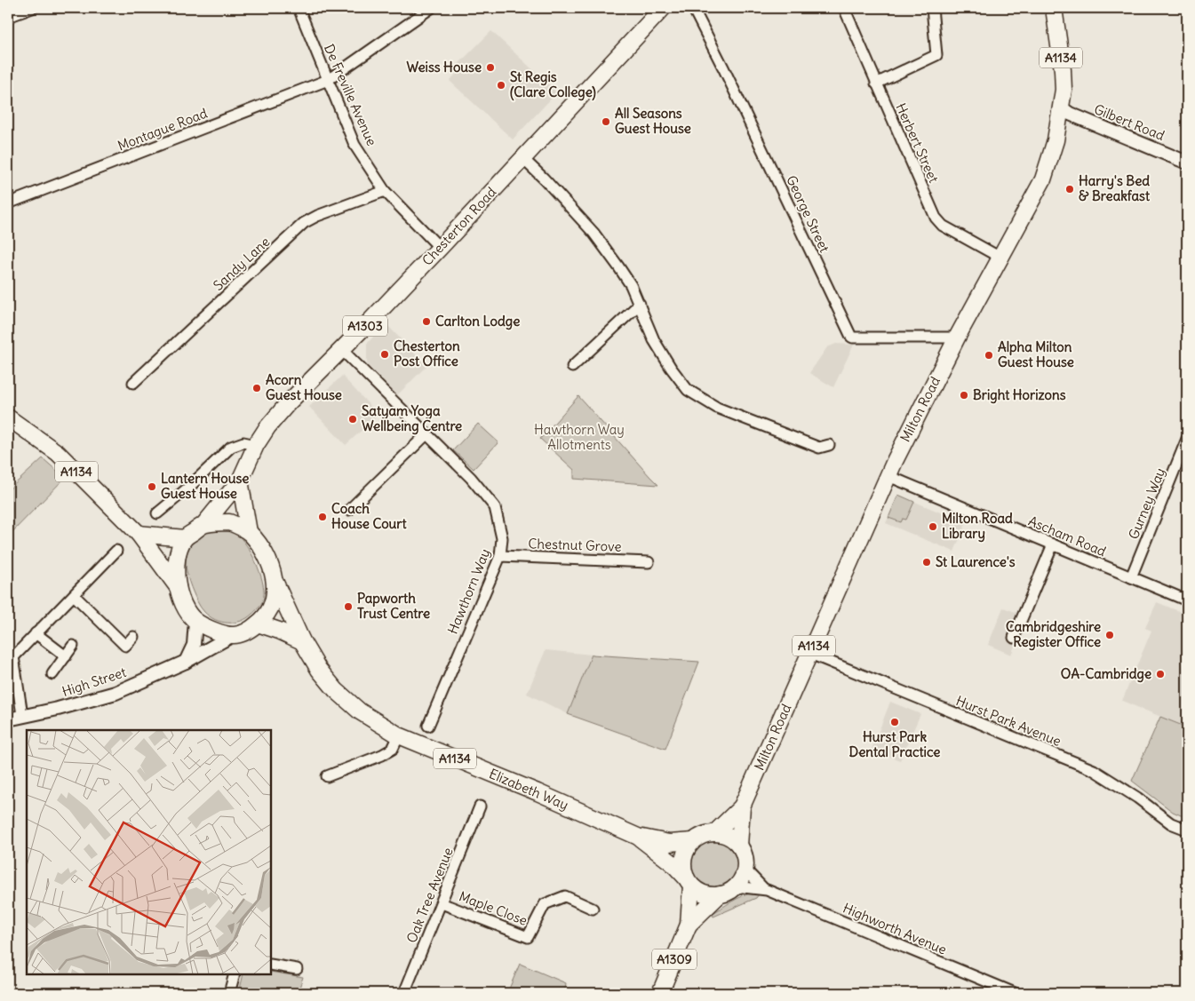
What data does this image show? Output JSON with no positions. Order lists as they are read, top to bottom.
{
  "streets": {
    "main road": [
      "A1134",
      "Chesterton Road",
      "A1303",
      "Milton Road",
      "Elizabeth Way",
      "A1309"
    ],
    "street": [
      "De Freville Avenue",
      "Gilbert Road",
      "Montague Road",
      "Herbert Street",
      "George Street",
      "Sandy Lane",
      "Gurney Way",
      "Ascham Road",
      "Chestnut Grove",
      "Hawthorn Way",
      "High Street",
      "Hurst Park Avenue",
      "Oak Tree Avenue",
      "Maple Close",
      "Highworth Avenue"
    ]
  },
  "crossings": [
    ["A1134", "Chesterton Road"],
    ["A1134", "Milton Road"],
    ["A1134", "High Street"],
    ["A1134", "Elizabeth Way"],
    ["A1134", "Highworth Avenue"],
    ["A1134", "A1309"],
    ["De Freville Avenue", "Montague Road"],
    ["De Freville Avenue", "Chesterton Road"],
    ["De Freville Avenue", "Sandy Lane"],
    ["Gilbert Road", "Milton Road"],
    ["Herbert Street", "Milton Road"],
    ["George Street", "Milton Road"],
    ["Chesterton Road", "Hawthorn Way"],
    ["Chesterton Road", "High Street"],
    ["Chesterton Road", "Elizabeth Way"],
    ["Milton Road", "Ascham Road"],
    ["Milton Road", "Hurst Park Avenue"],
    ["Milton Road", "Elizabeth Way"],
    ["Milton Road", "Highworth Avenue"],
    ["Milton Road", "A1309"],
    ["Gurney Way", "Ascham Road"],
    ["Chestnut Grove", "Hawthorn Way"],
    ["High Street", "Elizabeth Way"],
    ["Elizabeth Way", "Highworth Avenue"],
    ["Elizabeth Way", "A1309"],
    ["Oak Tree Avenue", "Maple Close"],
    ["Highworth Avenue", "A1309"]
  ],
  "parks": ["Hawthorn Way Allotments"],
  "places": [
    "Weiss House",
    "St Regis (Clare College)",
    "All Seasons Guest House",
    "Harry's Bed & Breakfast",
    "Carlton Lodge",
    "Chesterton Post Office",
    "Alpha Milton Guest House",
    "Acorn Guest House",
    "Bright Horizons",
    "Satyam Yoga Wellbeing Centre",
    "Lantern House Guest House",
    "Coach House Court",
    "Milton Road Library",
    "St Laurence's",
    "Papworth Trust Centre",
    "Cambridgeshire Register Office",
    "OA-Cambridge",
    "Hurst Park Dental Practice"
  ]
}
